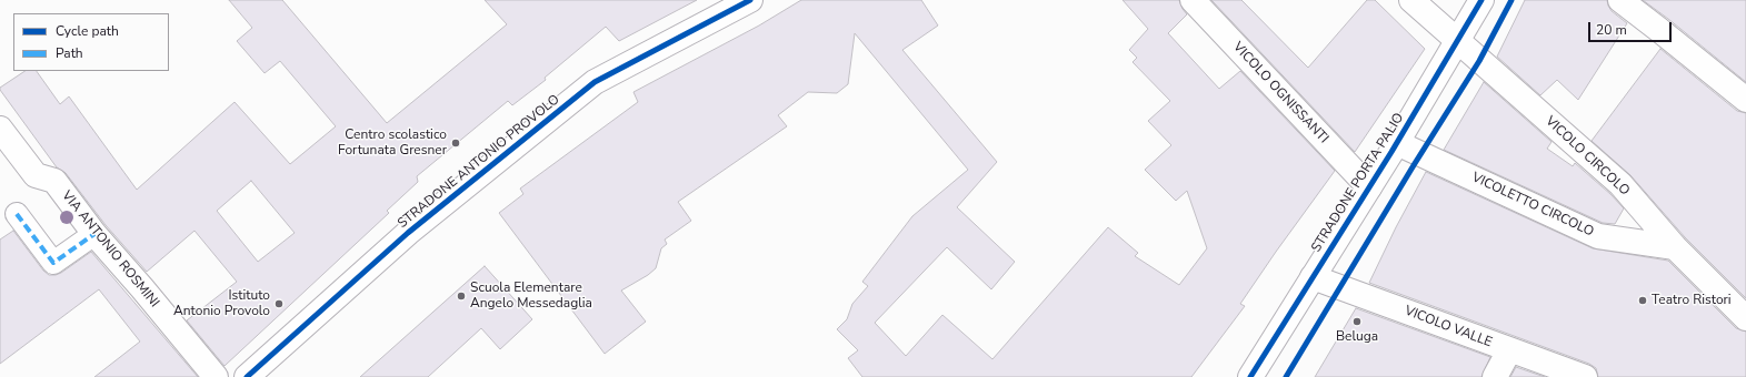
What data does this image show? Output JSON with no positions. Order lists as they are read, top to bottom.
{
  "streets": {
    "street": [
      "VICOLO OGNISSANTI",
      "VICOLO CIRCOLO",
      "STRADONE ANTONIO PROVOLO",
      "STRADONE PORTA PALIO",
      "VICOLETTO CIRCOLO",
      "VIA ANTONIO ROSMINI",
      "VICOLO VALLE"
    ]
  },
  "crossings": [
    ["VICOLO OGNISSANTI", "STRADONE PORTA PALIO"],
    ["VICOLO CIRCOLO", "STRADONE PORTA PALIO"],
    ["VICOLO CIRCOLO", "VICOLETTO CIRCOLO"],
    ["STRADONE PORTA PALIO", "VICOLETTO CIRCOLO"],
    ["STRADONE PORTA PALIO", "VICOLO VALLE"]
  ],
  "places": [
    "Centro scolastico Fortunata Gresner",
    "Scuola Elementare Angelo Messedaglia",
    "Teatro Ristori",
    "Istituto Antonio Provolo",
    "Beluga"
  ],
  "legend": ["Cycle path", "Path"],
  "scale_bar": "20 m"
}
